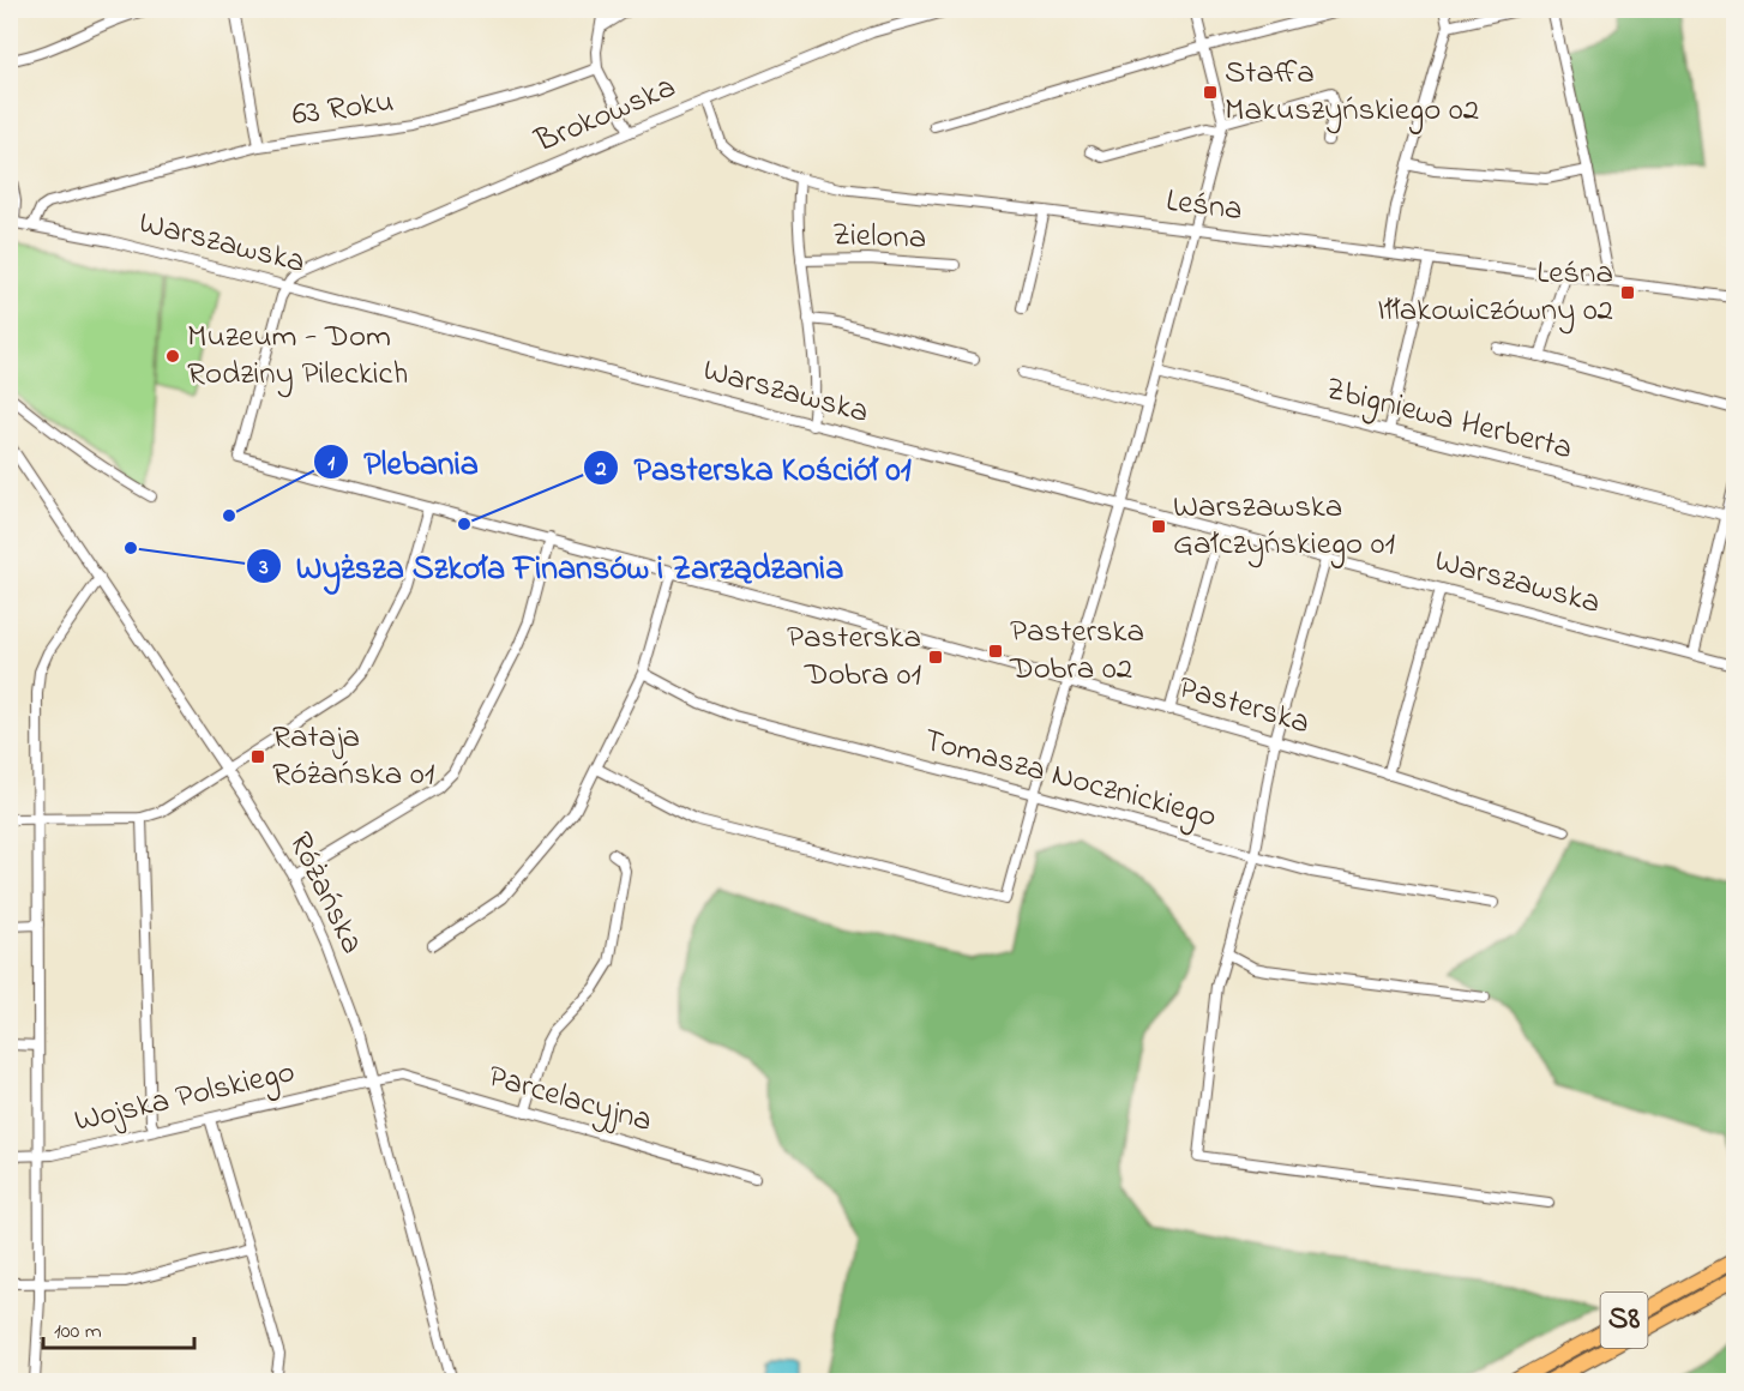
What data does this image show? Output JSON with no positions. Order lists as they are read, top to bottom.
{
  "streets": {
    "highway": ["S8"],
    "street": [
      "63 Roku",
      "Brokowska",
      "Leśna",
      "Zielona",
      "Warszawska",
      "Zbigniewa Herberta",
      "Pasterska",
      "Tomasza Nocznickiego",
      "Różańska",
      "Wojska Polskiego",
      "Parcelacyjna"
    ]
  },
  "crossings": [
    ["63 Roku", "Warszawska"],
    ["Brokowska", "Leśna"],
    ["Brokowska", "Warszawska"],
    ["Brokowska", "Pasterska"],
    ["Warszawska", "Pasterska"],
    ["Różańska", "Wojska Polskiego"],
    ["Różańska", "Parcelacyjna"],
    ["Wojska Polskiego", "Parcelacyjna"]
  ],
  "places": {
    "transit": [
      "Staffa Makuszyńskiego 02",
      "Leśna Iłłakowiczówny 02",
      "Warszawska Gałczyńskiego 01",
      "Pasterska Dobra 02",
      "Pasterska Dobra 01",
      "Rataja Różańska 01"
    ],
    "other": [
      "Muzeum - Dom Rodziny Pileckich",
      "Plebania",
      "Pasterska Kościół 01",
      "Wyższa Szkoła Finansów i Zarządzania"
    ]
  },
  "scale_bar": "100 m"
}
